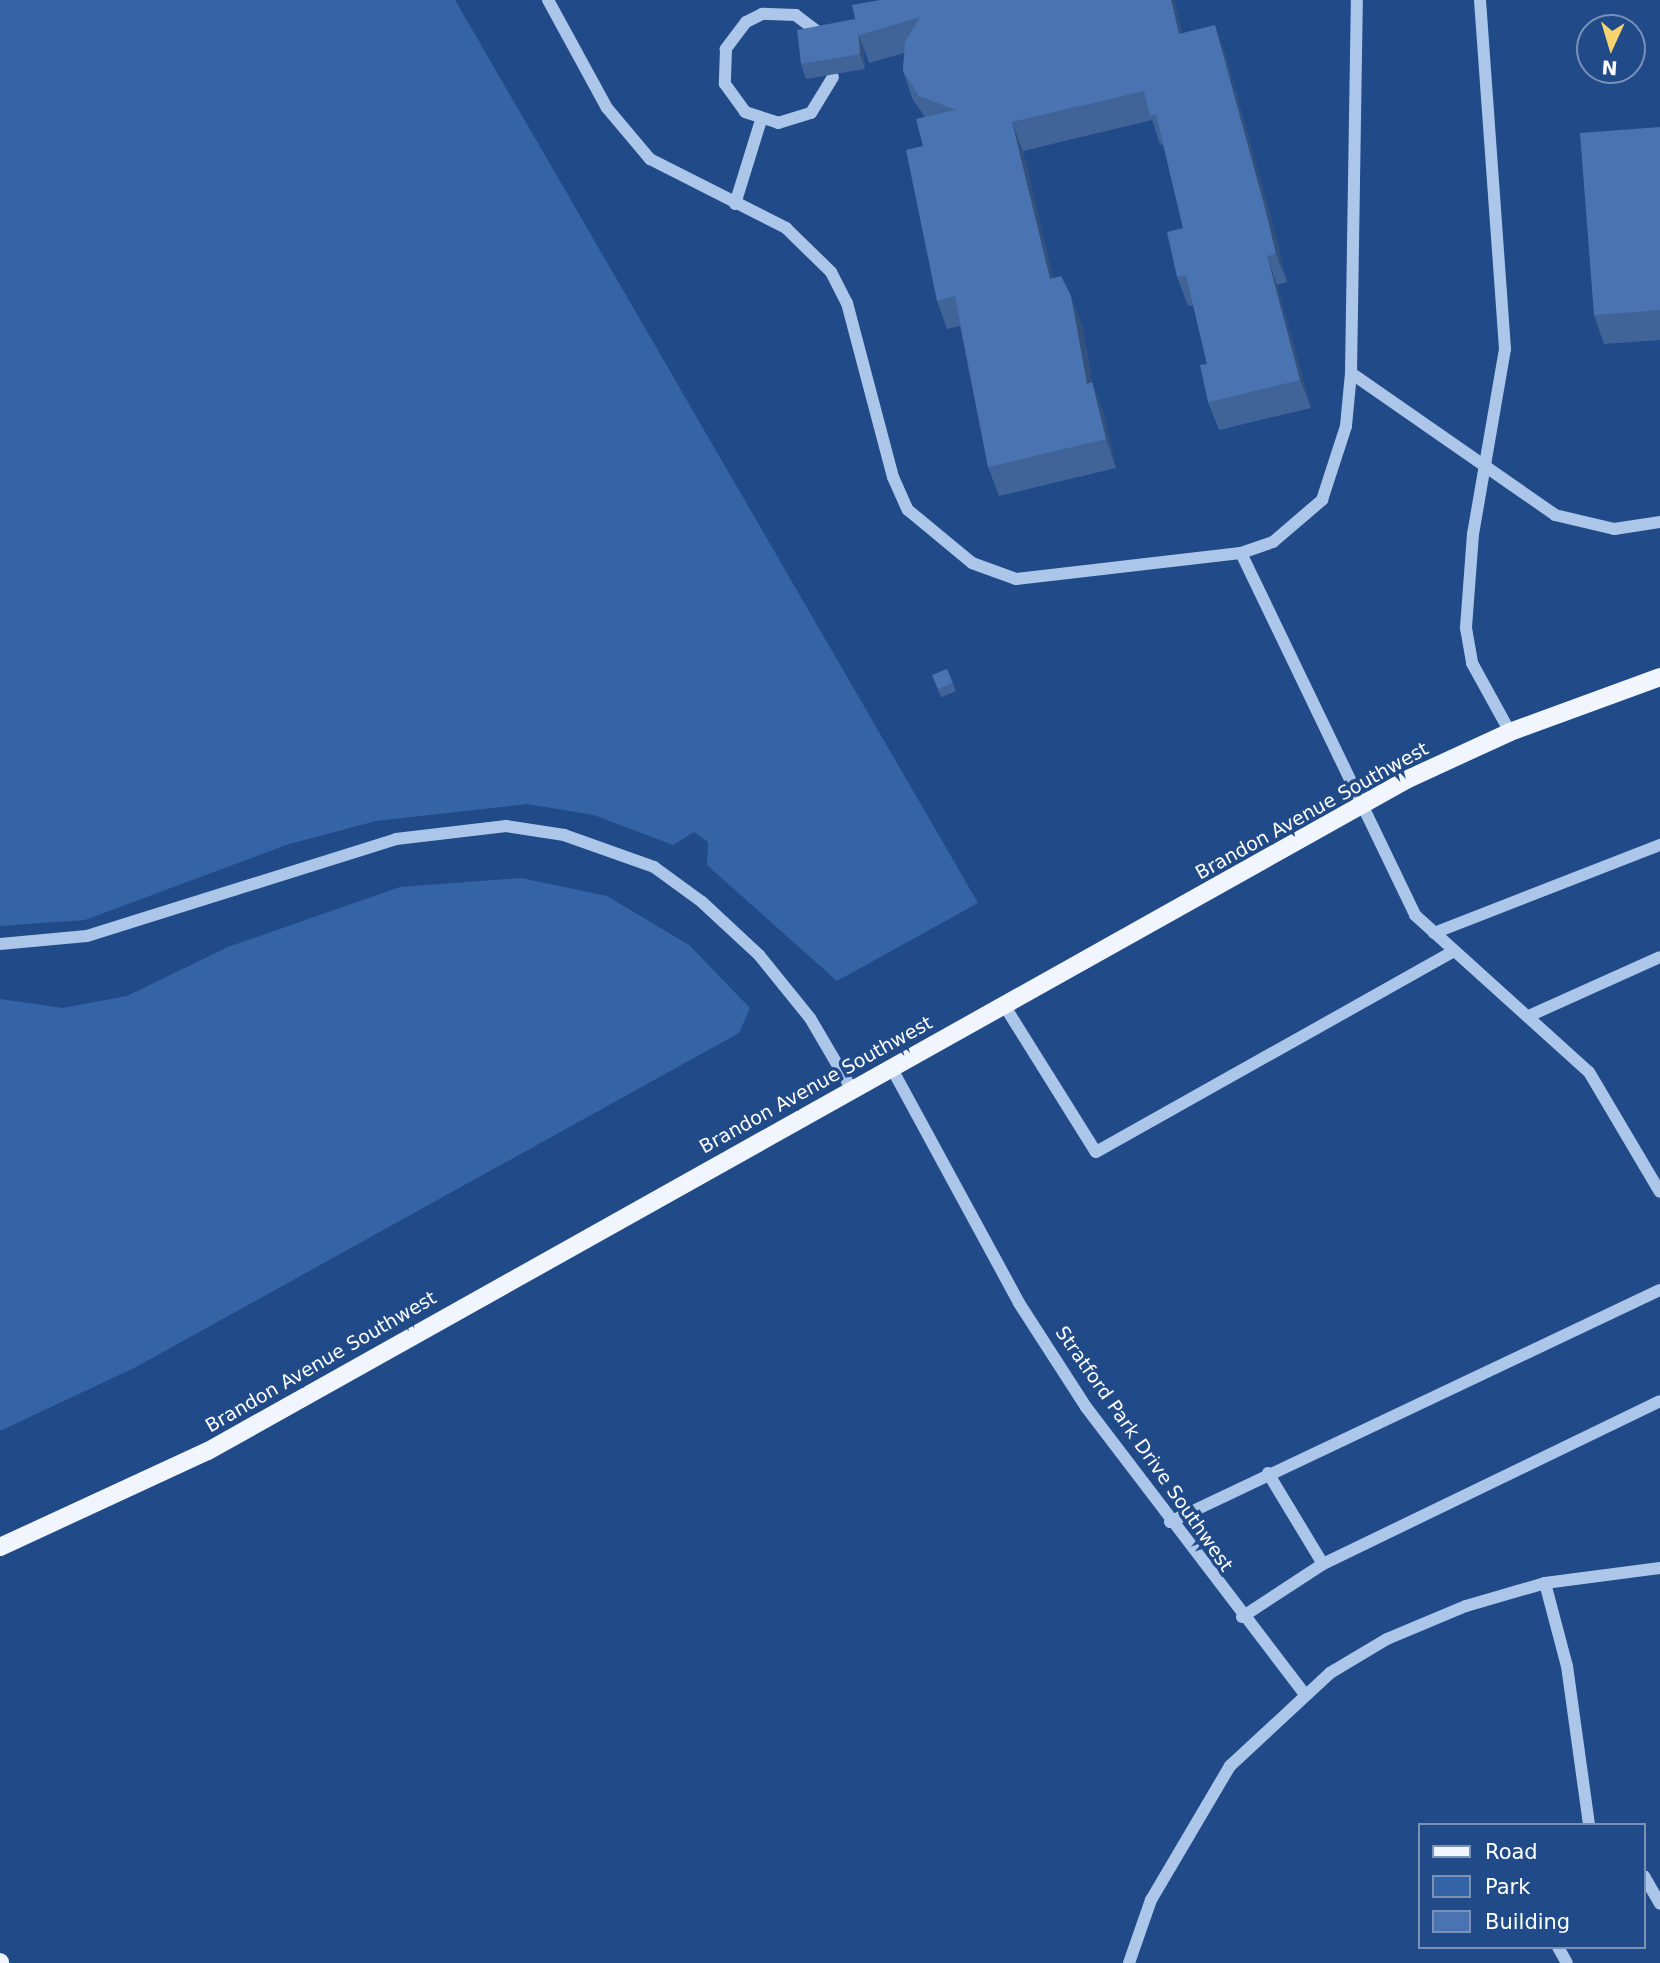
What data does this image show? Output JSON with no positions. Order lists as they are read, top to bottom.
{
  "streets": {
    "main road": ["Brandon Avenue Southwest"],
    "street": ["Stratford Park Drive Southwest"]
  },
  "crossings": [
    ["Brandon Avenue Southwest", "Stratford Park Drive Southwest"]
  ],
  "legend": ["Road", "Park", "Building"],
  "north": "bottom"
}
